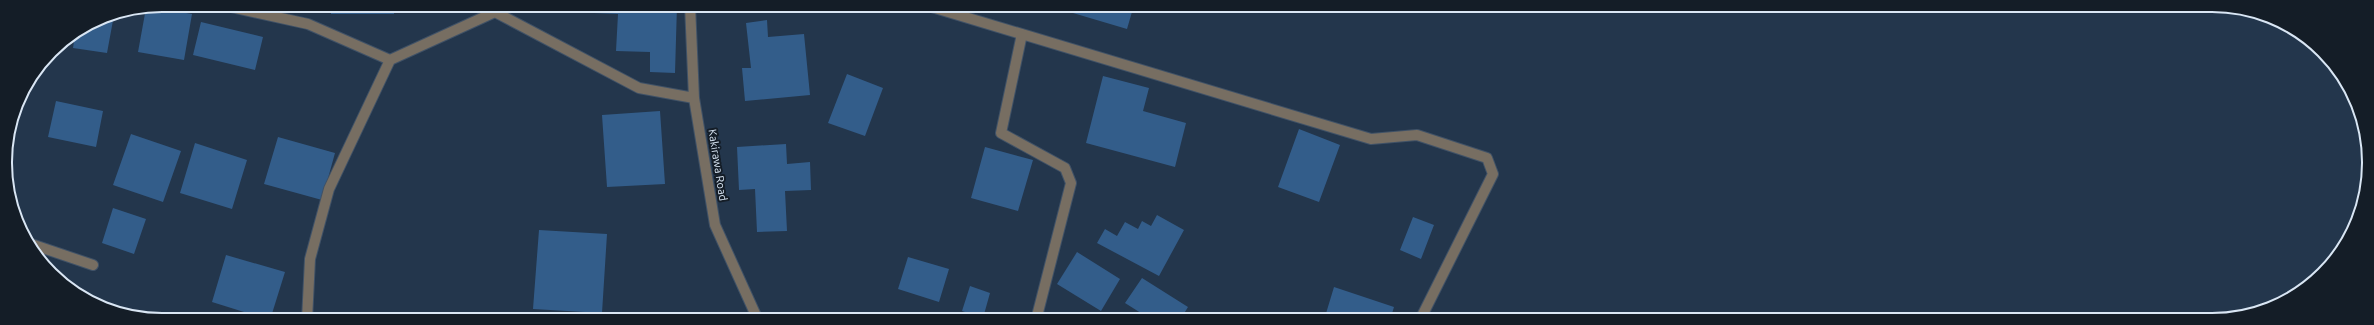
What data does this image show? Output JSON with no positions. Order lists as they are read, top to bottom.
{
  "streets": {
    "street": ["Kakirawa Road"]
  }
}
